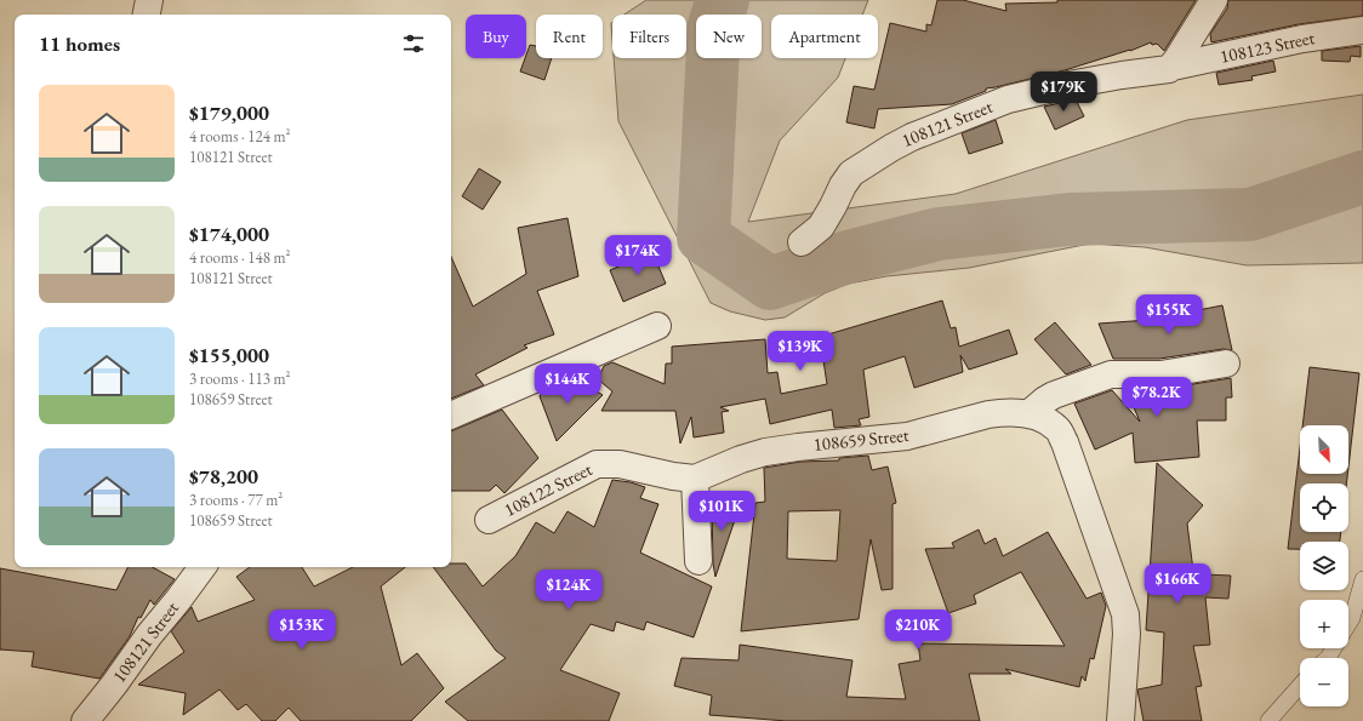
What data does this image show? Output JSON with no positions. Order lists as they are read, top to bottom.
{
  "streets": {
    "street": [
      "108123 Street",
      "108121 Street",
      "108659 Street",
      "108122 Street"
    ]
  },
  "crossings": [
    ["108123 Street", "108121 Street"],
    ["108659 Street", "108122 Street"]
  ],
  "north": "bottom right",
  "page": {
    "chip": [
      "Buy",
      "Rent",
      "Filters",
      "New",
      "Apartment"
    ],
    "heading": "11 homes",
    "price": [
      "$179K",
      "$174K",
      "$155K",
      "$139K",
      "$144K",
      "$78.2K",
      "$101K",
      "$166K",
      "$124K",
      "$153K",
      "$210K"
    ],
    "list": [
      {
        "name": "$179,000",
        "note": "4 rooms · 124 m² · 108121 Street"
      },
      {
        "name": "$174,000",
        "note": "4 rooms · 148 m² · 108121 Street"
      },
      {
        "name": "$155,000",
        "note": "3 rooms · 113 m² · 108659 Street"
      },
      {
        "name": "$78,200",
        "note": "3 rooms · 77 m² · 108659 Street"
      }
    ],
    "map_buttons": ["+", "−"]
  }
}
